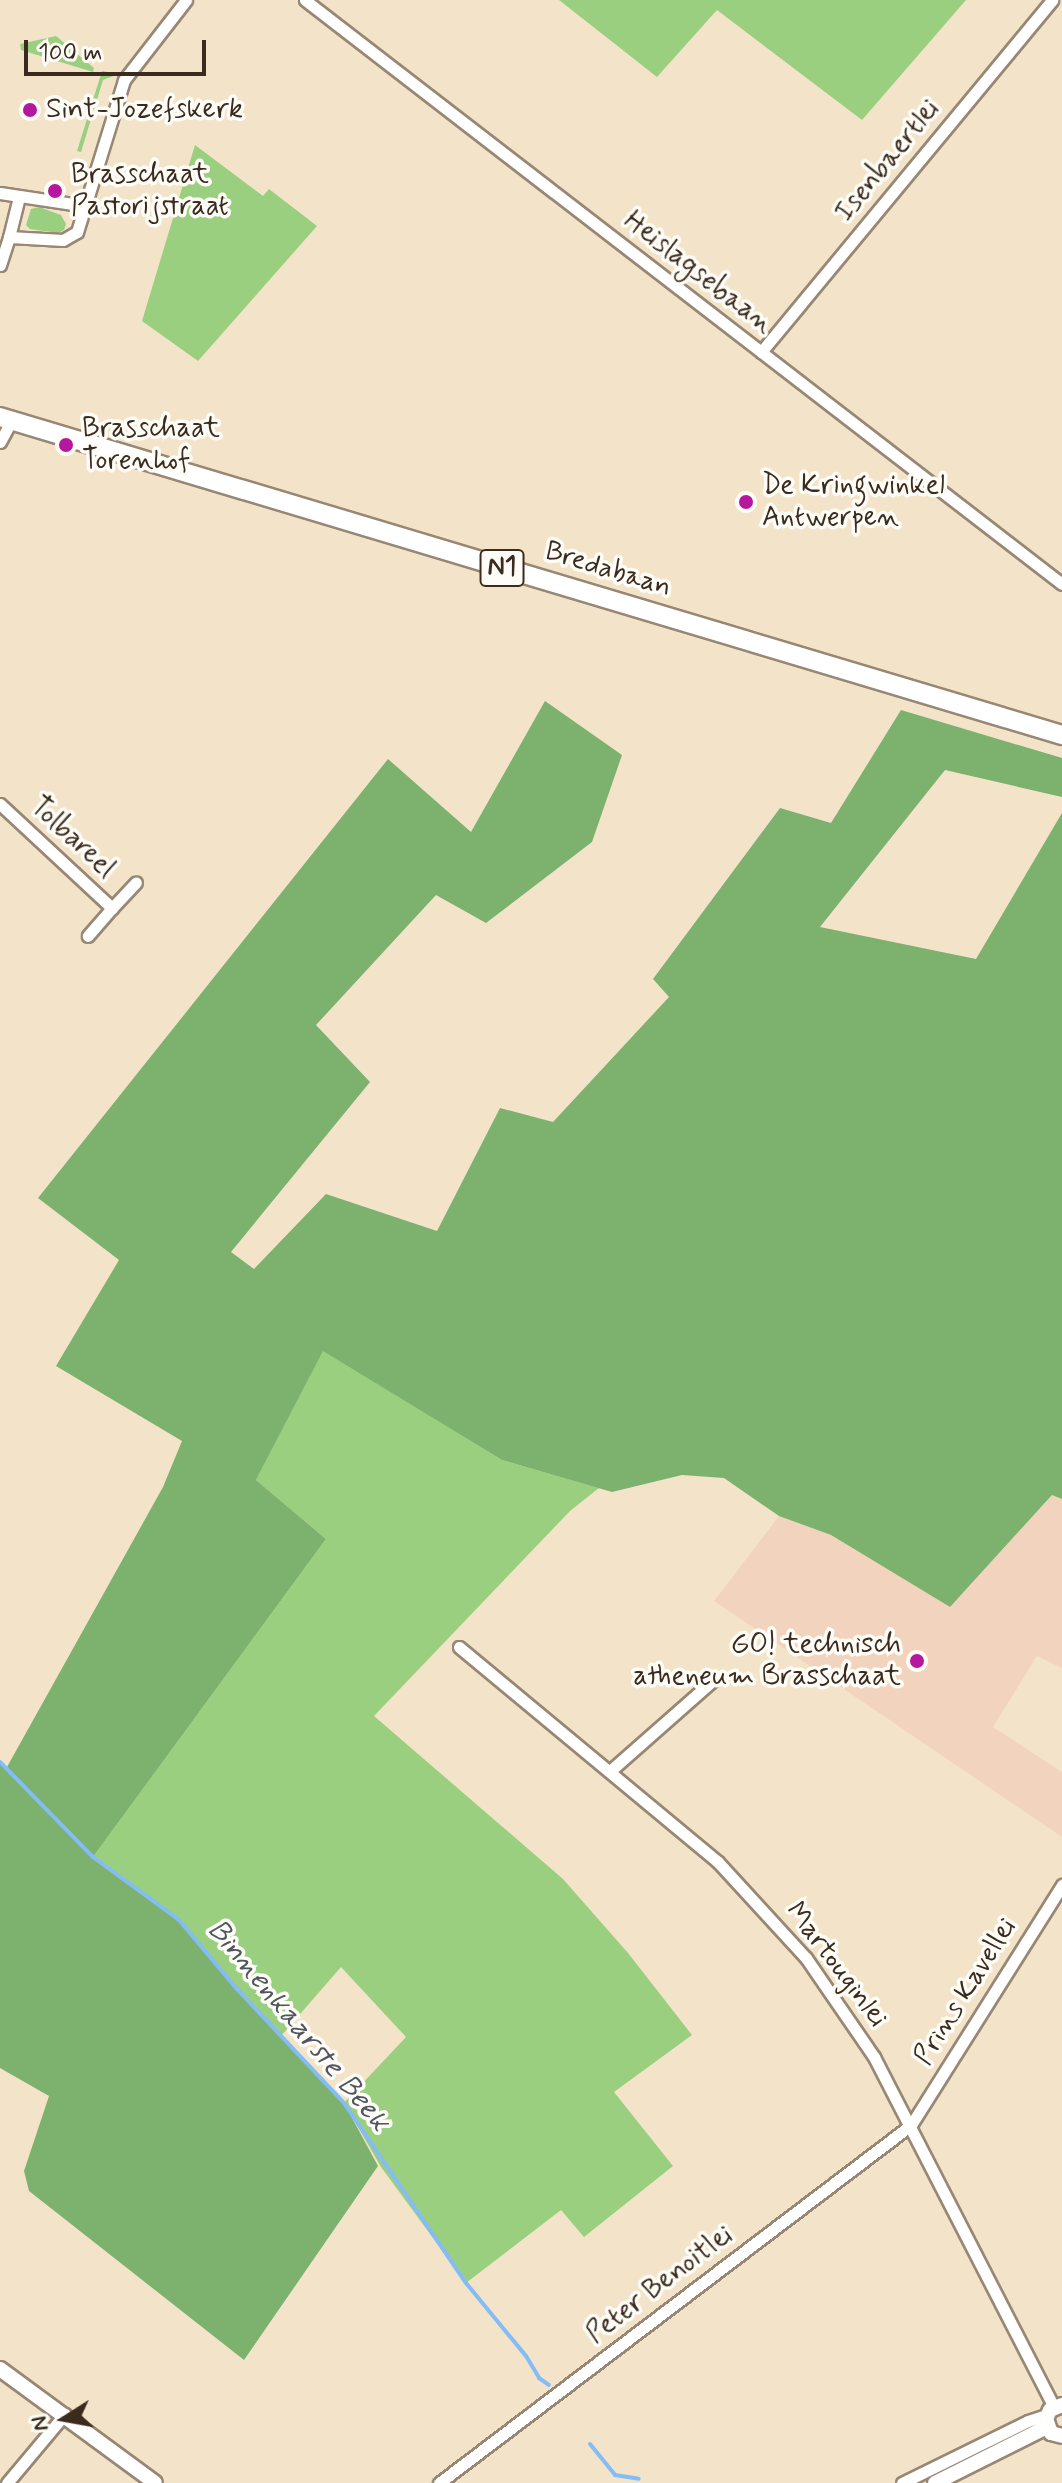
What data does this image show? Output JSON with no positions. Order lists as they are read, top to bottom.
{
  "streets": {
    "main road": ["N1", "Bredabaan"],
    "street": [
      "Isenbaertlei",
      "Heislagsebaan",
      "Tolbareel",
      "Martouginlei",
      "Prins Kavellei",
      "Peter Benoitlei"
    ]
  },
  "crossings": [
    ["Isenbaertlei", "Heislagsebaan"],
    ["Martouginlei", "Prins Kavellei"],
    ["Martouginlei", "Peter Benoitlei"],
    ["Prins Kavellei", "Peter Benoitlei"]
  ],
  "water": ["Binnenkaarste Beek"],
  "places": [
    "Sint-Jozefskerk",
    "Brasschaat Pastorijstraat",
    "Brasschaat Torenhof",
    "De Kringwinkel Antwerpen",
    "GO! technisch atheneum Brasschaat"
  ],
  "scale_bar": "100 m",
  "north": "left"
}
